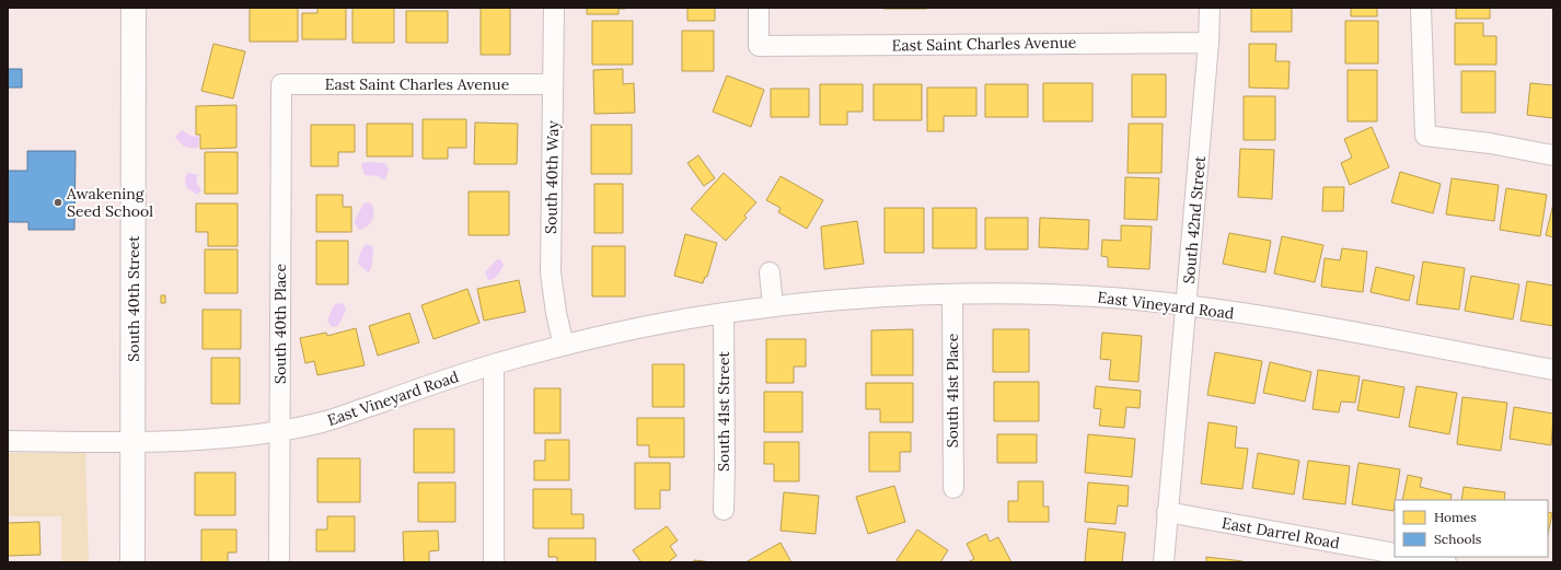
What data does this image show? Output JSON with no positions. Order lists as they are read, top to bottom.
{
  "streets": {
    "main road": ["South 40th Street"],
    "street": [
      "East Saint Charles Avenue",
      "South 40th Way",
      "South 42nd Street",
      "East Vineyard Road",
      "South 40th Place",
      "South 41st Place",
      "South 41st Street",
      "East Darrel Road"
    ]
  },
  "crossings": [
    ["East Saint Charles Avenue", "South 40th Way"],
    ["East Saint Charles Avenue", "South 42nd Street"],
    ["East Saint Charles Avenue", "South 40th Place"],
    ["South 40th Way", "East Vineyard Road"],
    ["South 42nd Street", "East Vineyard Road"],
    ["South 42nd Street", "East Darrel Road"],
    ["South 40th Street", "East Vineyard Road"],
    ["East Vineyard Road", "South 40th Place"],
    ["East Vineyard Road", "South 41st Place"],
    ["East Vineyard Road", "South 41st Street"]
  ],
  "places": ["Awakening Seed School"],
  "legend": ["Homes", "Schools"]
}
